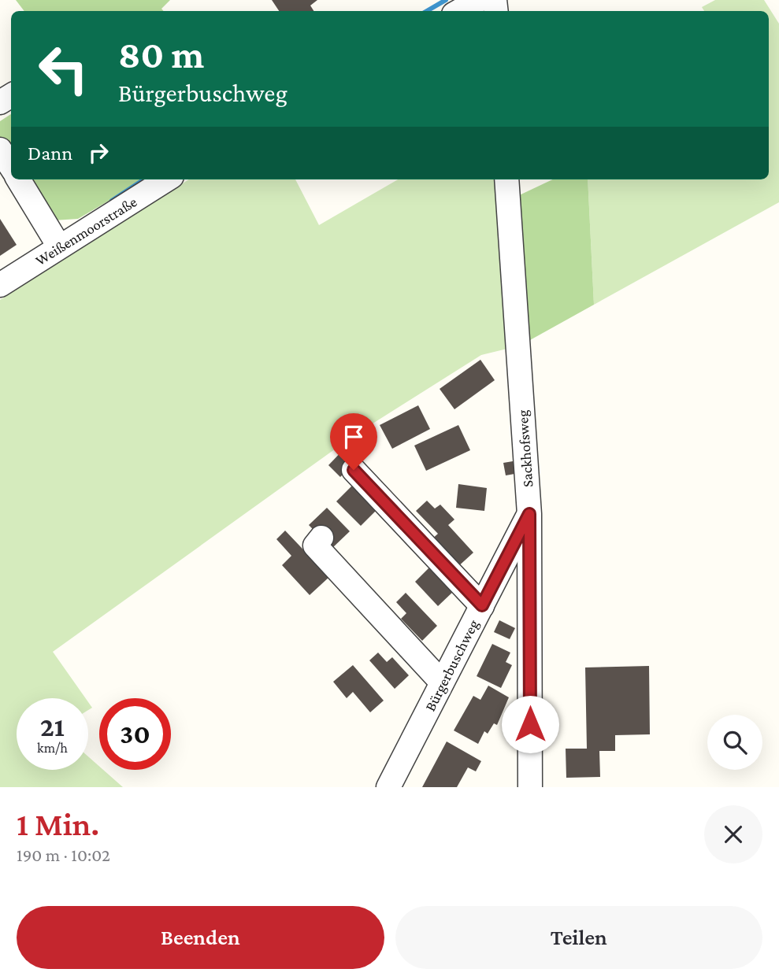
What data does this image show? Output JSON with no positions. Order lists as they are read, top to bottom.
{
  "streets": {
    "street": ["Weißenmoorstraße", "Sackhofsweg", "Bürgerbuschweg"]
  },
  "crossings": [
    ["Sackhofsweg", "Bürgerbuschweg"]
  ],
  "page": {
    "turn": ["80 m", "Bürgerbuschweg"],
    "then": "Dann",
    "speed": "21 km/h",
    "limit": "30",
    "heading": ["1 Min.", "190 m · 10:02"],
    "buttons": ["Beenden", "Teilen"]
  }
}
